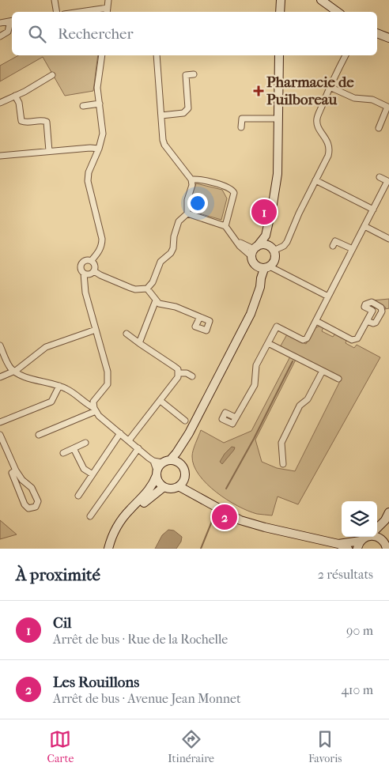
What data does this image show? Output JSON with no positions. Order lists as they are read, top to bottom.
{
  "places": {
    "health": ["Pharmacie de Puilboreau"]
  },
  "page": {
    "search": "Rechercher",
    "pins": ["1", "2"],
    "heading": ["À proximité", "2 résultats"],
    "list": [
      {
        "mark": "1",
        "name": "Cil",
        "note": "Arrêt de bus · Rue de la Rochelle",
        "value": "90 m"
      },
      {
        "mark": "2",
        "name": "Les Rouillons",
        "note": "Arrêt de bus · Avenue Jean Monnet",
        "value": "410 m"
      }
    ],
    "nav": ["Carte", "Itinéraire", "Favoris"]
  }
}
